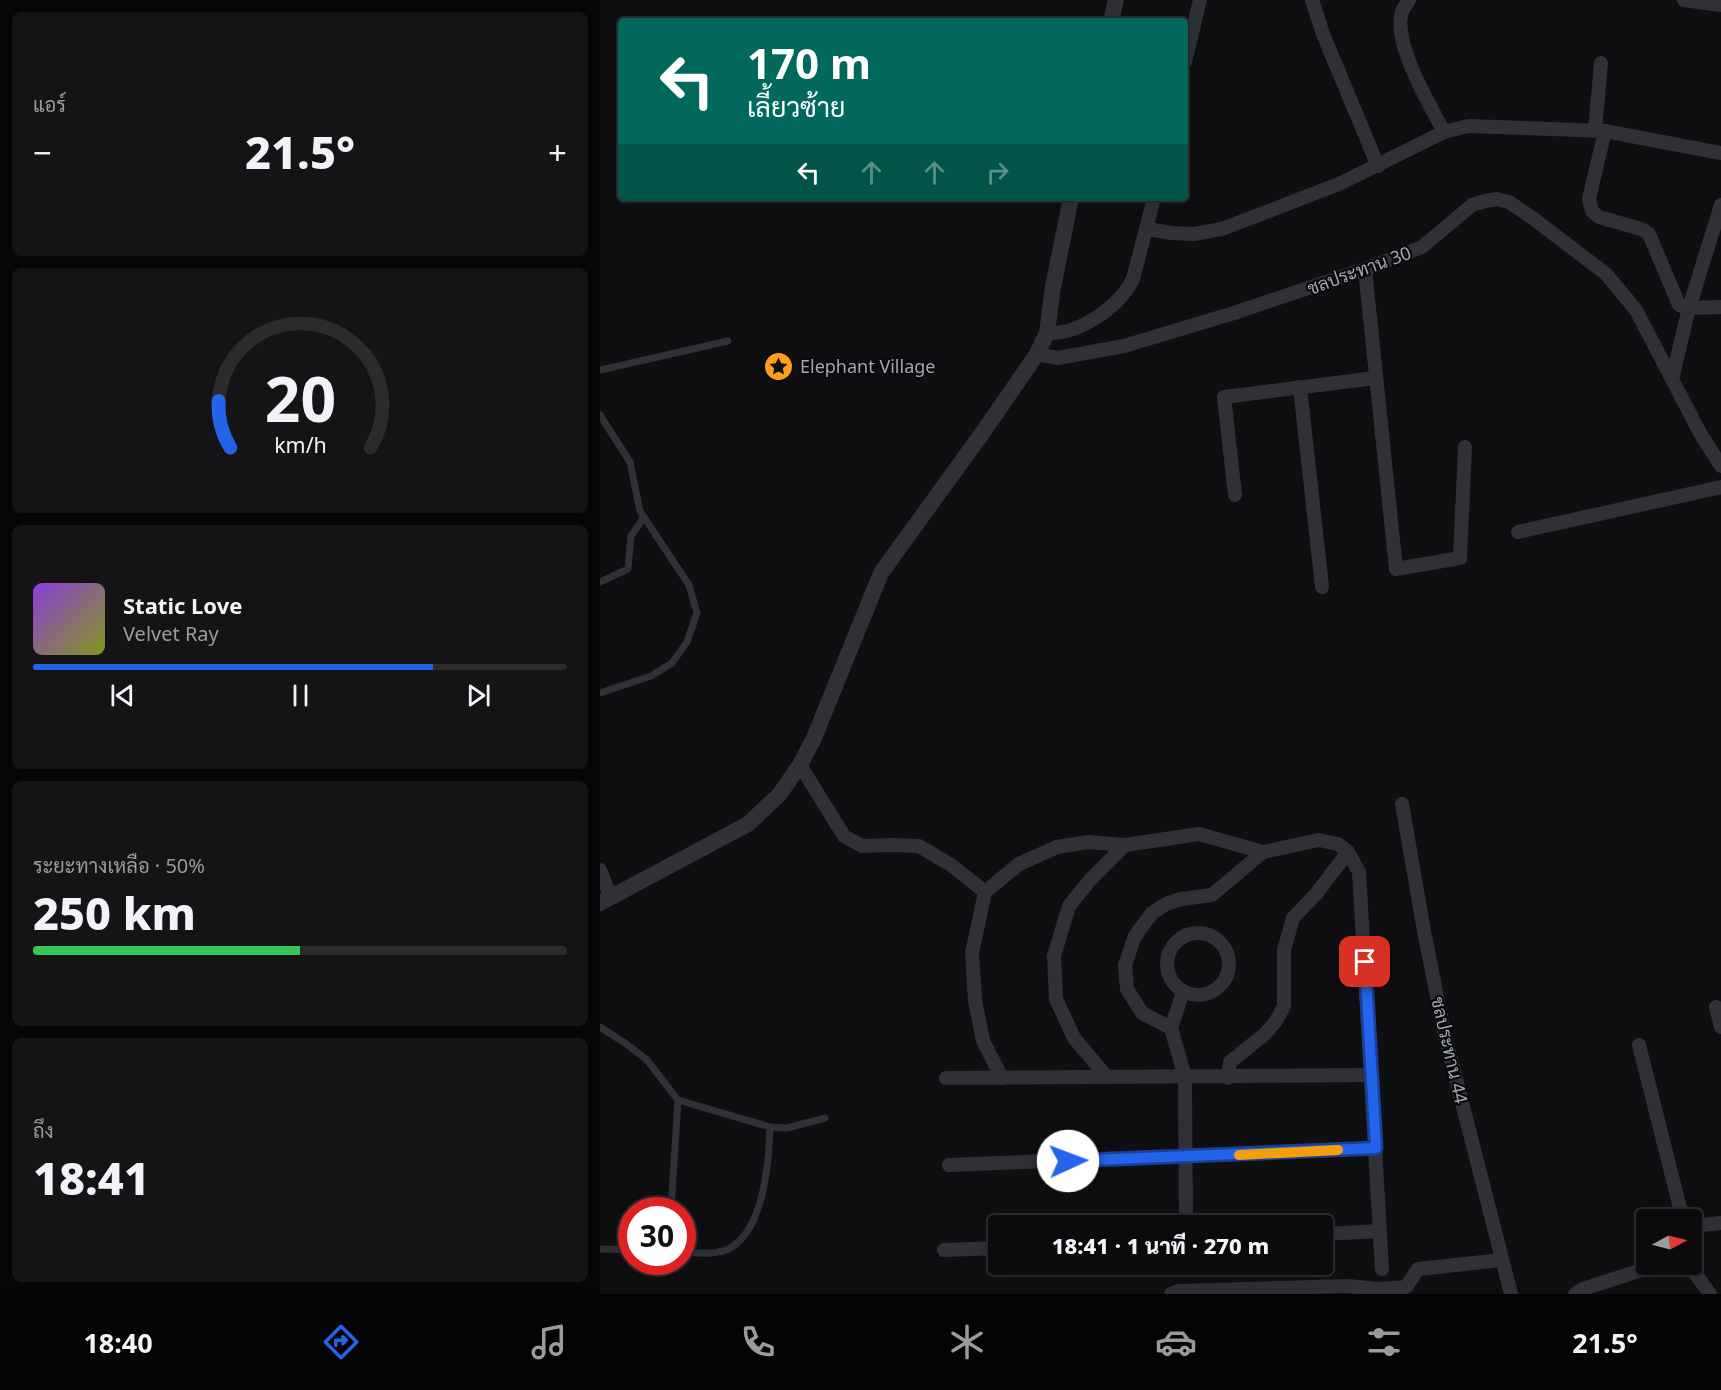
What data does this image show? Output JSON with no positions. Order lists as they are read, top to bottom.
{
  "streets": {
    "street": ["ชลประทาน 30", "ชลประทาน 44"]
  },
  "places": {
    "place": ["Elephant Village"]
  },
  "north": "right",
  "page": {
    "tile": [
      "แอร์",
      ["ระยะทางเหลือ · 50%", "250 km"],
      ["ถึง", "18:41"]
    ],
    "turn": ["170 m", "เลี้ยวซ้าย"],
    "heat": ["−", "21.5°", "+"],
    "song": ["Static Love", "Velvet Ray"],
    "limit": "30",
    "trip": "18:41 · 1 นาที · 270 m",
    "tabs": ["18:40", "21.5°"],
    "gauge": ["20", "km/h"]
  }
}
